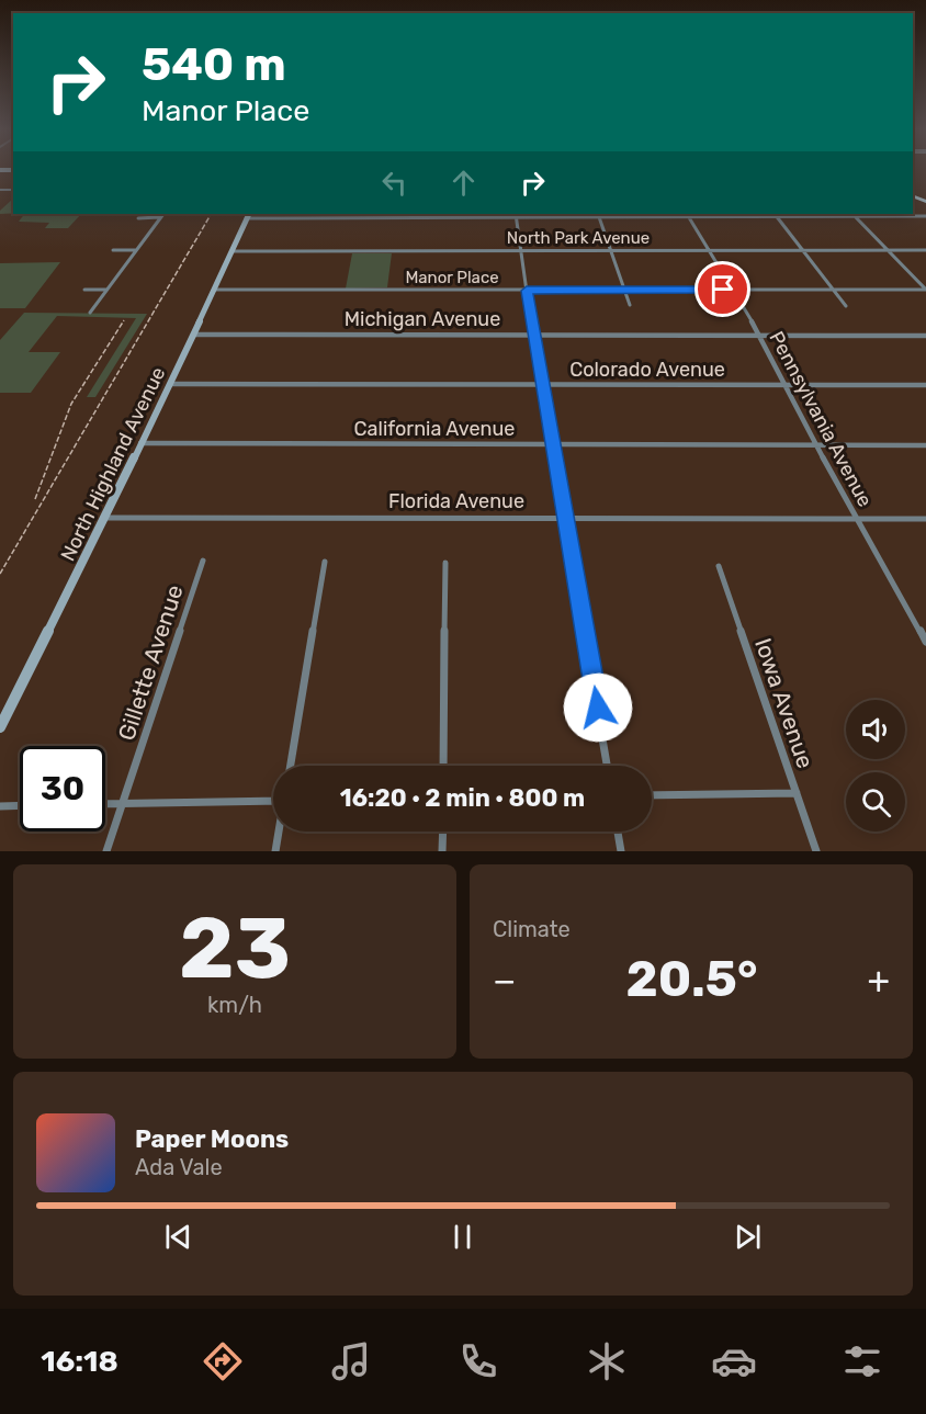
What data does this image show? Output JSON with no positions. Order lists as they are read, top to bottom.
{
  "streets": {
    "street": [
      "North Park Avenue",
      "Manor Place",
      "Michigan Avenue",
      "Colorado Avenue",
      "Pennsylvania Avenue",
      "California Avenue",
      "North Highland Avenue",
      "Florida Avenue",
      "Gillette Avenue",
      "Iowa Avenue"
    ]
  },
  "crossings": [
    ["North Park Avenue", "Pennsylvania Avenue"],
    ["North Park Avenue", "North Highland Avenue"],
    ["Manor Place", "Pennsylvania Avenue"],
    ["Manor Place", "North Highland Avenue"],
    ["Michigan Avenue", "Pennsylvania Avenue"],
    ["Michigan Avenue", "North Highland Avenue"],
    ["Colorado Avenue", "Pennsylvania Avenue"],
    ["Colorado Avenue", "North Highland Avenue"],
    ["Pennsylvania Avenue", "California Avenue"],
    ["Pennsylvania Avenue", "Florida Avenue"],
    ["California Avenue", "North Highland Avenue"],
    ["North Highland Avenue", "Florida Avenue"]
  ],
  "page": {
    "turn": ["540 m", "Manor Place"],
    "limit": "30",
    "trip": "16:20 · 2 min · 800 m",
    "tile": [
      ["23", "km/h"],
      "Climate"
    ],
    "heat": ["−", "20.5°", "+"],
    "song": ["Paper Moons", "Ada Vale"],
    "tabs": "16:18"
  }
}
